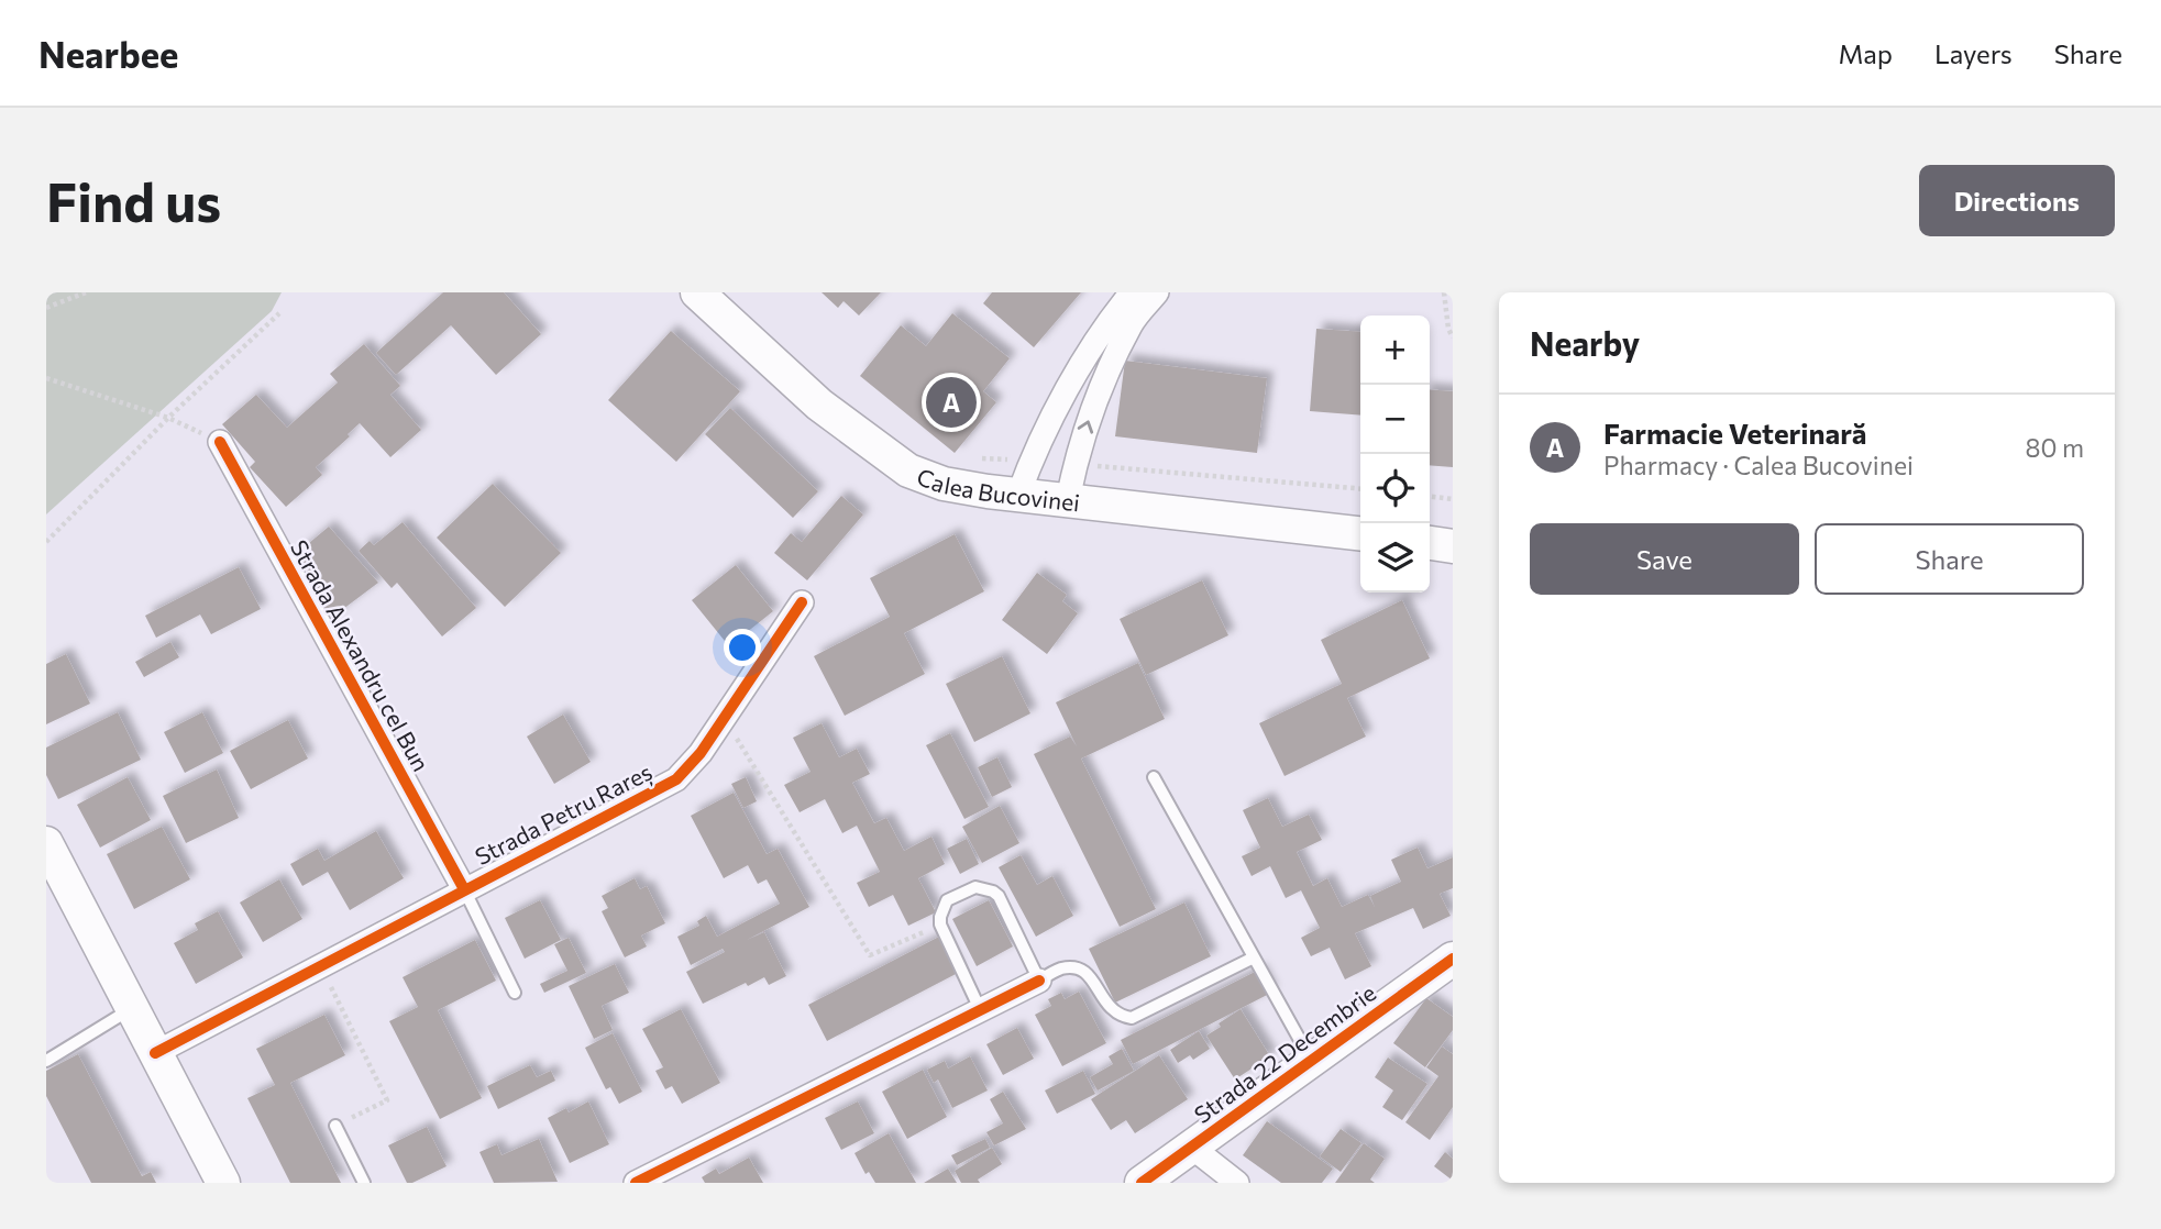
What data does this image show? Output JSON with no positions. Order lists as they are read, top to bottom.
{
  "streets": {
    "main road": ["Calea Bucovinei", "Strada 22 Decembrie"],
    "street": ["Strada Alexandru cel Bun", "Strada Petru Rareș"]
  },
  "crossings": [
    ["Strada Alexandru cel Bun", "Strada Petru Rareș"]
  ],
  "page": {
    "header": "Nearbee",
    "nav": ["Map", "Layers", "Share"],
    "buttons": [
      "Directions",
      ["Save", "Share"]
    ],
    "title": "Find us",
    "heading": "Nearby",
    "map_buttons": ["+", "−"],
    "pins": "A",
    "list": [
      {
        "mark": "A",
        "name": "Farmacie Veterinară",
        "note": "Pharmacy · Calea Bucovinei",
        "value": "80 m"
      }
    ]
  }
}
